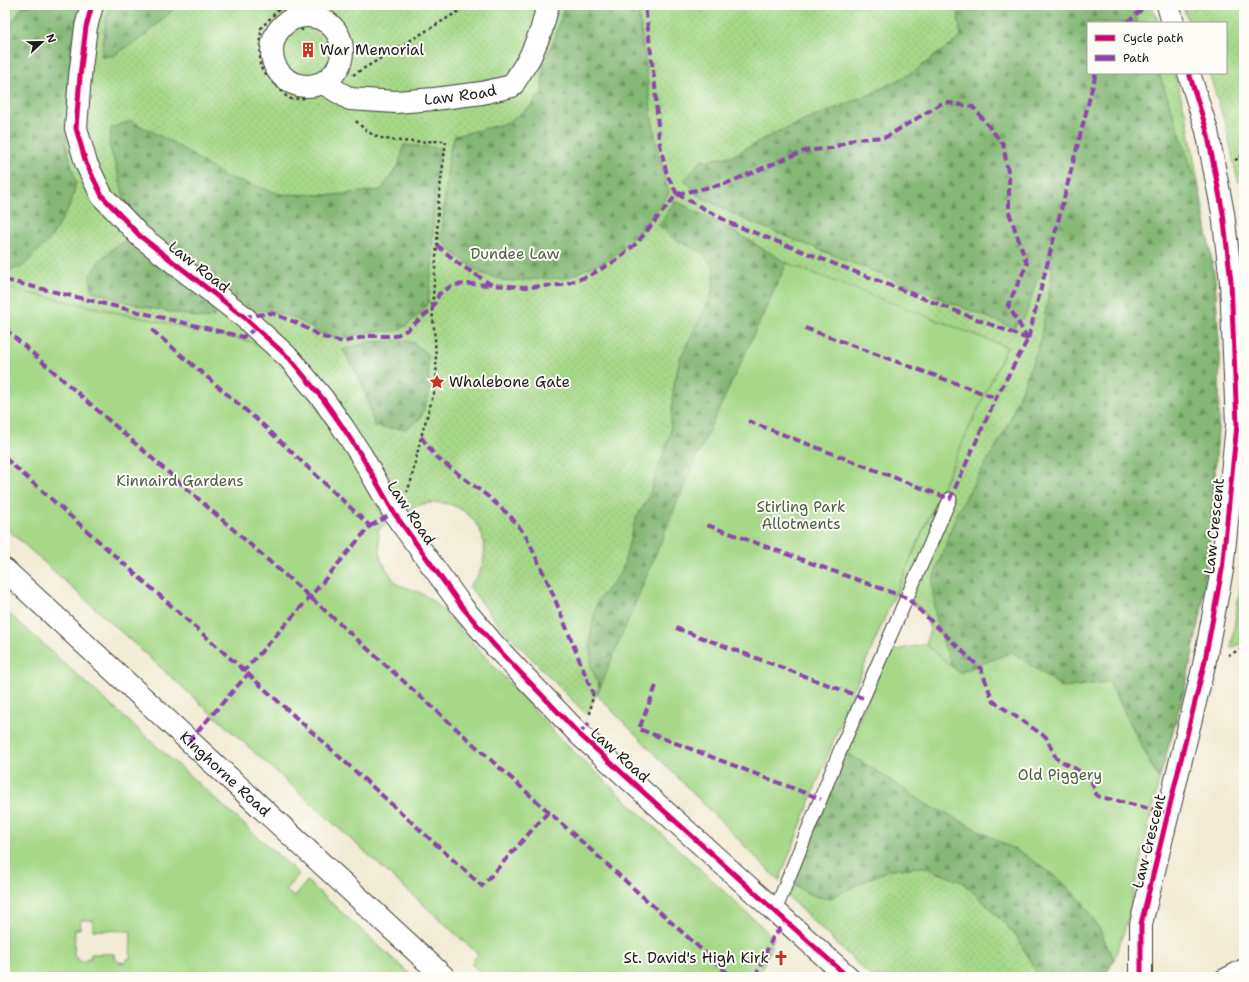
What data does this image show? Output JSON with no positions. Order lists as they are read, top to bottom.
{
  "streets": {
    "street": ["Law Road", "Law Crescent", "Kinghorne Road"]
  },
  "parks": [
    "Dundee Law",
    "Kinnaird Gardens",
    "Stirling Park Allotments",
    "Old Piggery"
  ],
  "places": {
    "building": ["War Memorial"],
    "place": ["Whalebone Gate"],
    "church": ["St. David's High Kirk"]
  },
  "legend": ["Cycle path", "Path"],
  "north": "right"
}
